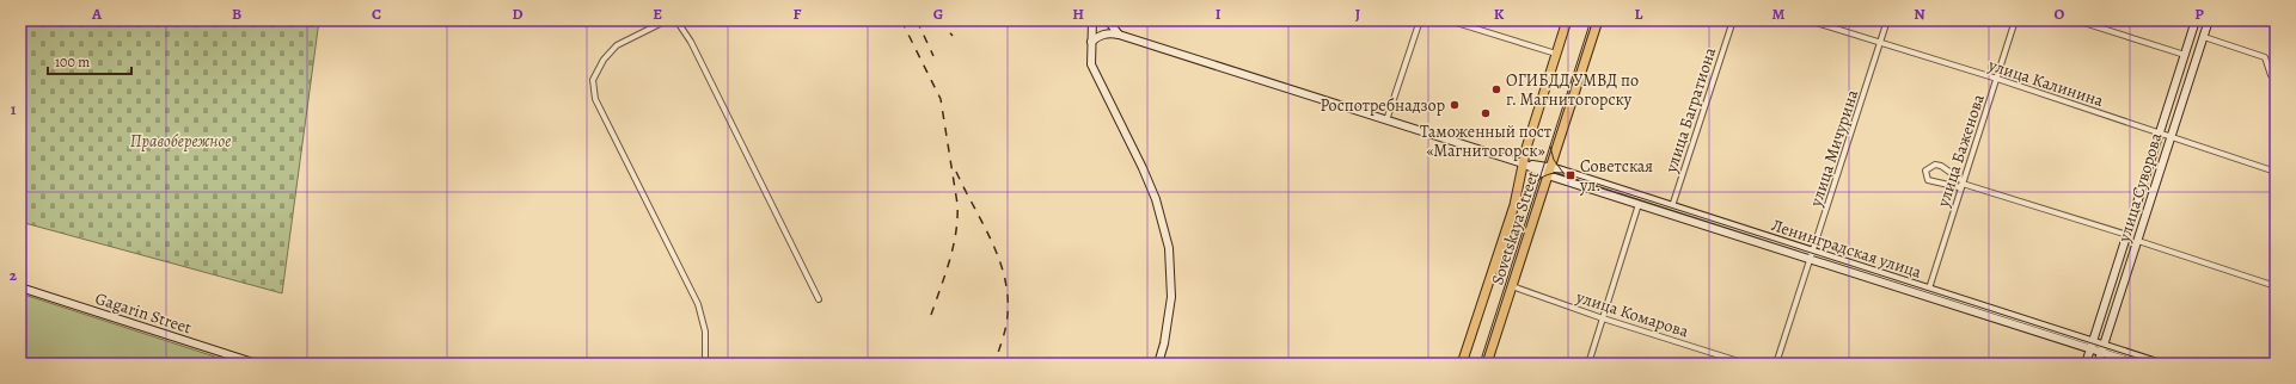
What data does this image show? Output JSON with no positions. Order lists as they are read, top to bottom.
{
  "streets": {
    "main road": [
      "улица Суворова",
      "Sovetskaya Street",
      "Ленинградская улица",
      "Gagarin Street"
    ],
    "street": [
      "улица Калинина",
      "улица Багратиона",
      "улица Мичурина",
      "улица Баженова",
      "улица Комарова"
    ]
  },
  "crossings": [
    ["улица Калинина", "улица Мичурина"],
    ["улица Калинина", "улица Баженова"],
    ["улица Калинина", "улица Суворова"],
    ["улица Багратиона", "Ленинградская улица"],
    ["улица Мичурина", "Ленинградская улица"],
    ["улица Баженова", "Ленинградская улица"],
    ["улица Суворова", "Ленинградская улица"],
    ["Sovetskaya Street", "Ленинградская улица"],
    ["Sovetskaya Street", "улица Комарова"]
  ],
  "parks": ["Правобережное"],
  "places": {
    "other": ["ОГИБДД УМВД по г. Магнитогорску", "Роспотребнадзор", "Таможенный пост «Магнитогорск»"],
    "transit": ["Советская ул."]
  },
  "scale_bar": "100 m",
  "grid": {
    "columns": [
      "A",
      "B",
      "C",
      "D",
      "E",
      "F",
      "G",
      "H",
      "I",
      "J",
      "K",
      "L",
      "M",
      "N",
      "O",
      "P"
    ],
    "rows": ["1", "2"]
  }
}
